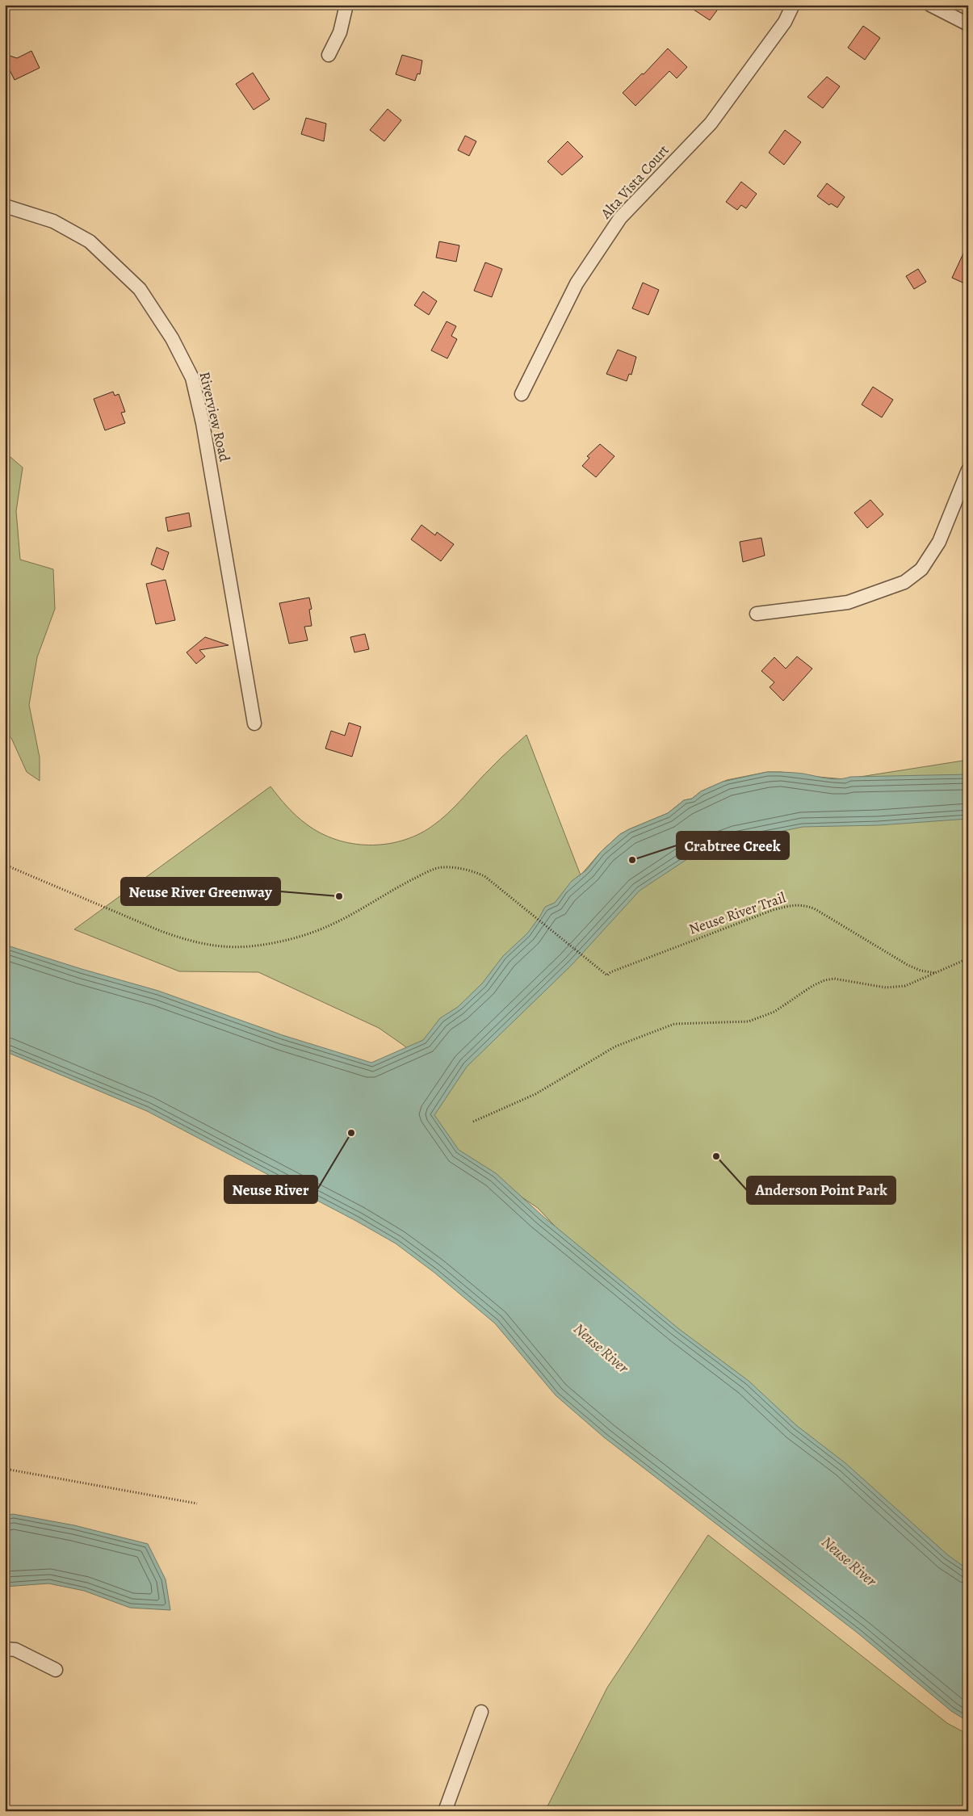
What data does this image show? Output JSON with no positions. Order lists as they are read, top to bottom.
{
  "streets": {
    "street": ["Alta Vista Court", "Riverview Road"],
    "path": ["Neuse River Trail"]
  },
  "water": ["Neuse River"],
  "places": [
    "Crabtree Creek",
    "Neuse River Greenway",
    "Neuse River",
    "Anderson Point Park"
  ]
}
